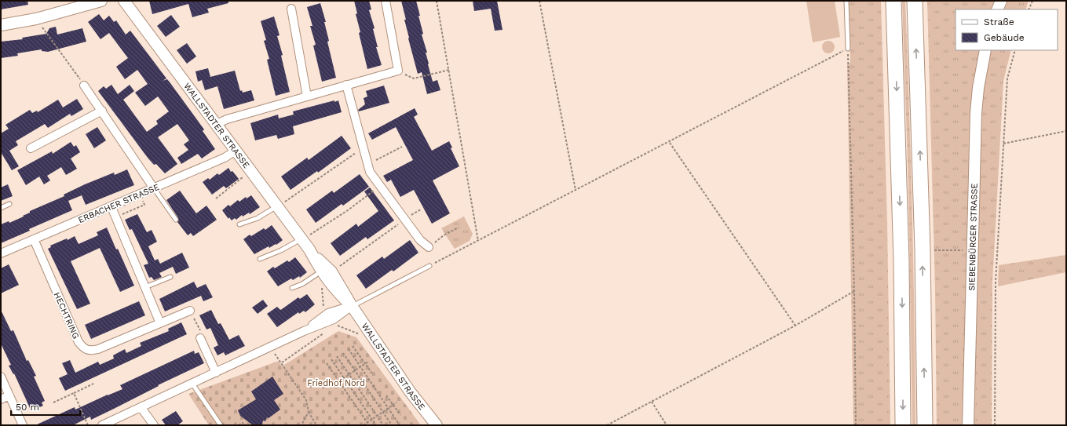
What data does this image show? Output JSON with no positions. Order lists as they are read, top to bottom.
{
  "streets": {
    "main road": ["WALLSTADTER STRASSE", "SIEBENBÜRGER STRASSE"],
    "street": ["ERBACHER STRASSE", "HECHTRING"]
  },
  "crossings": [
    ["WALLSTADTER STRASSE", "ERBACHER STRASSE"],
    ["ERBACHER STRASSE", "HECHTRING"]
  ],
  "parks": ["Friedhof Nord"],
  "legend": ["Straße", "Gebäude"],
  "scale_bar": "50 m"
}
